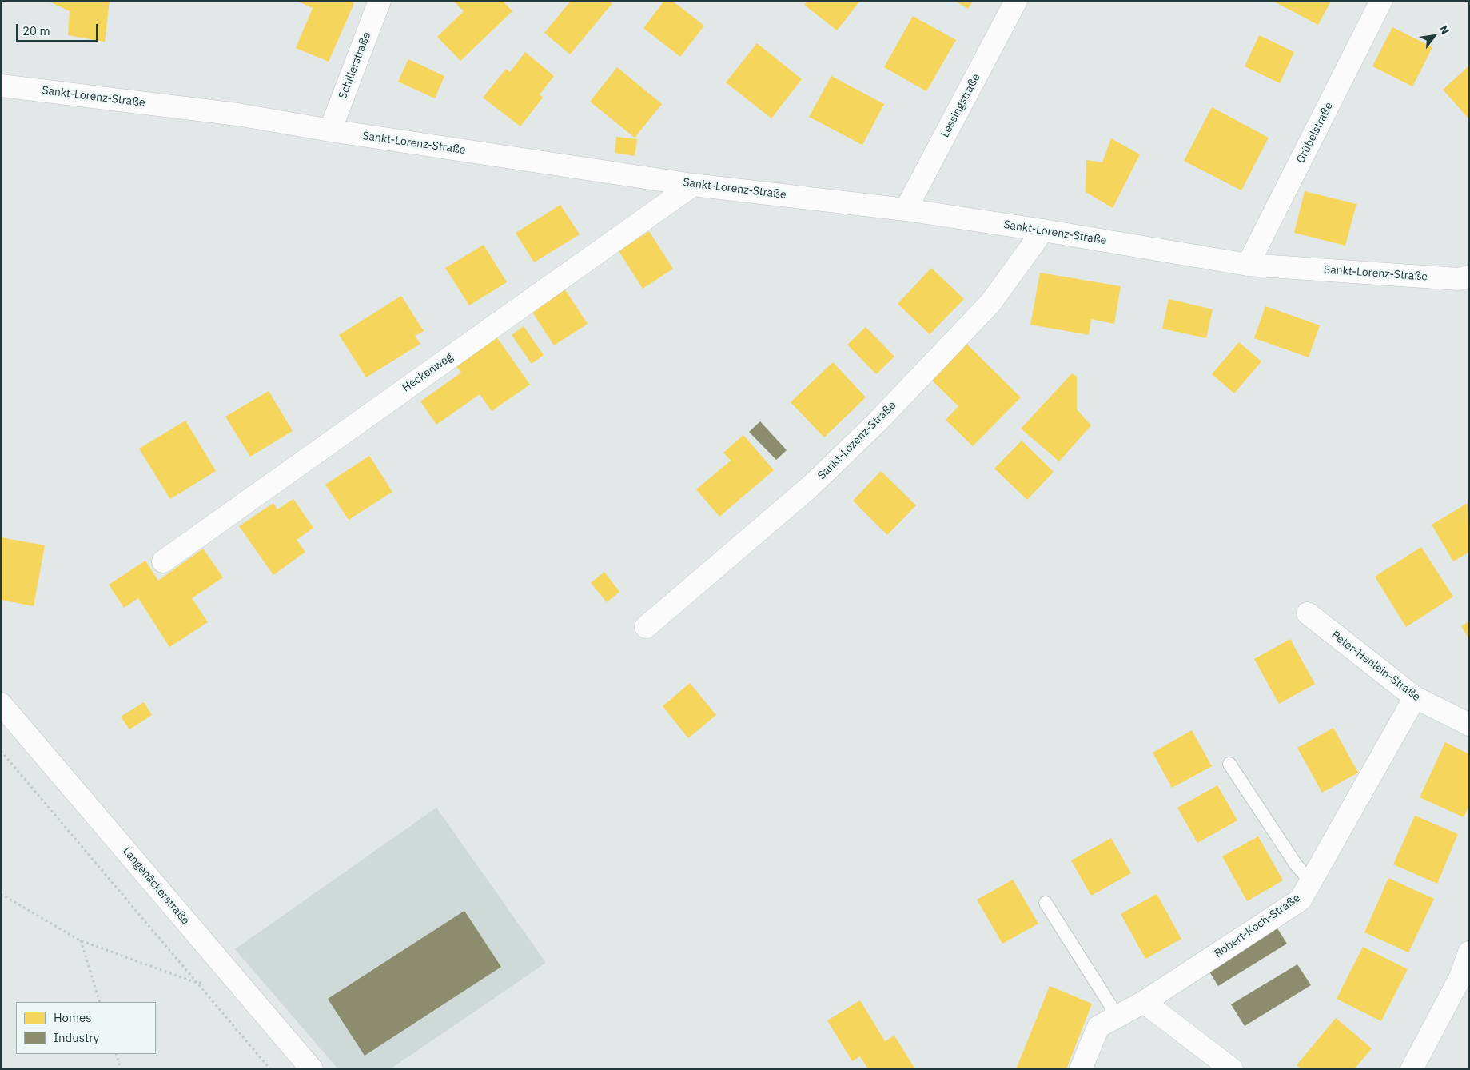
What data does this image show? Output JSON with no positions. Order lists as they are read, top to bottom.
{
  "streets": {
    "street": [
      "Schillerstraße",
      "Sankt-Lorenz-Straße",
      "Lessingstraße",
      "Grübelstraße",
      "Heckenweg",
      "Sankt-Lozenz-Straße",
      "Peter-Henlein-Straße",
      "Langenäckerstraße",
      "Robert-Koch-Straße"
    ]
  },
  "crossings": [
    ["Schillerstraße", "Sankt-Lorenz-Straße"],
    ["Sankt-Lorenz-Straße", "Lessingstraße"],
    ["Sankt-Lorenz-Straße", "Grübelstraße"],
    ["Sankt-Lorenz-Straße", "Heckenweg"],
    ["Sankt-Lorenz-Straße", "Sankt-Lozenz-Straße"],
    ["Peter-Henlein-Straße", "Robert-Koch-Straße"]
  ],
  "legend": ["Homes", "Industry"],
  "scale_bar": "20 m",
  "north": "top right"
}
